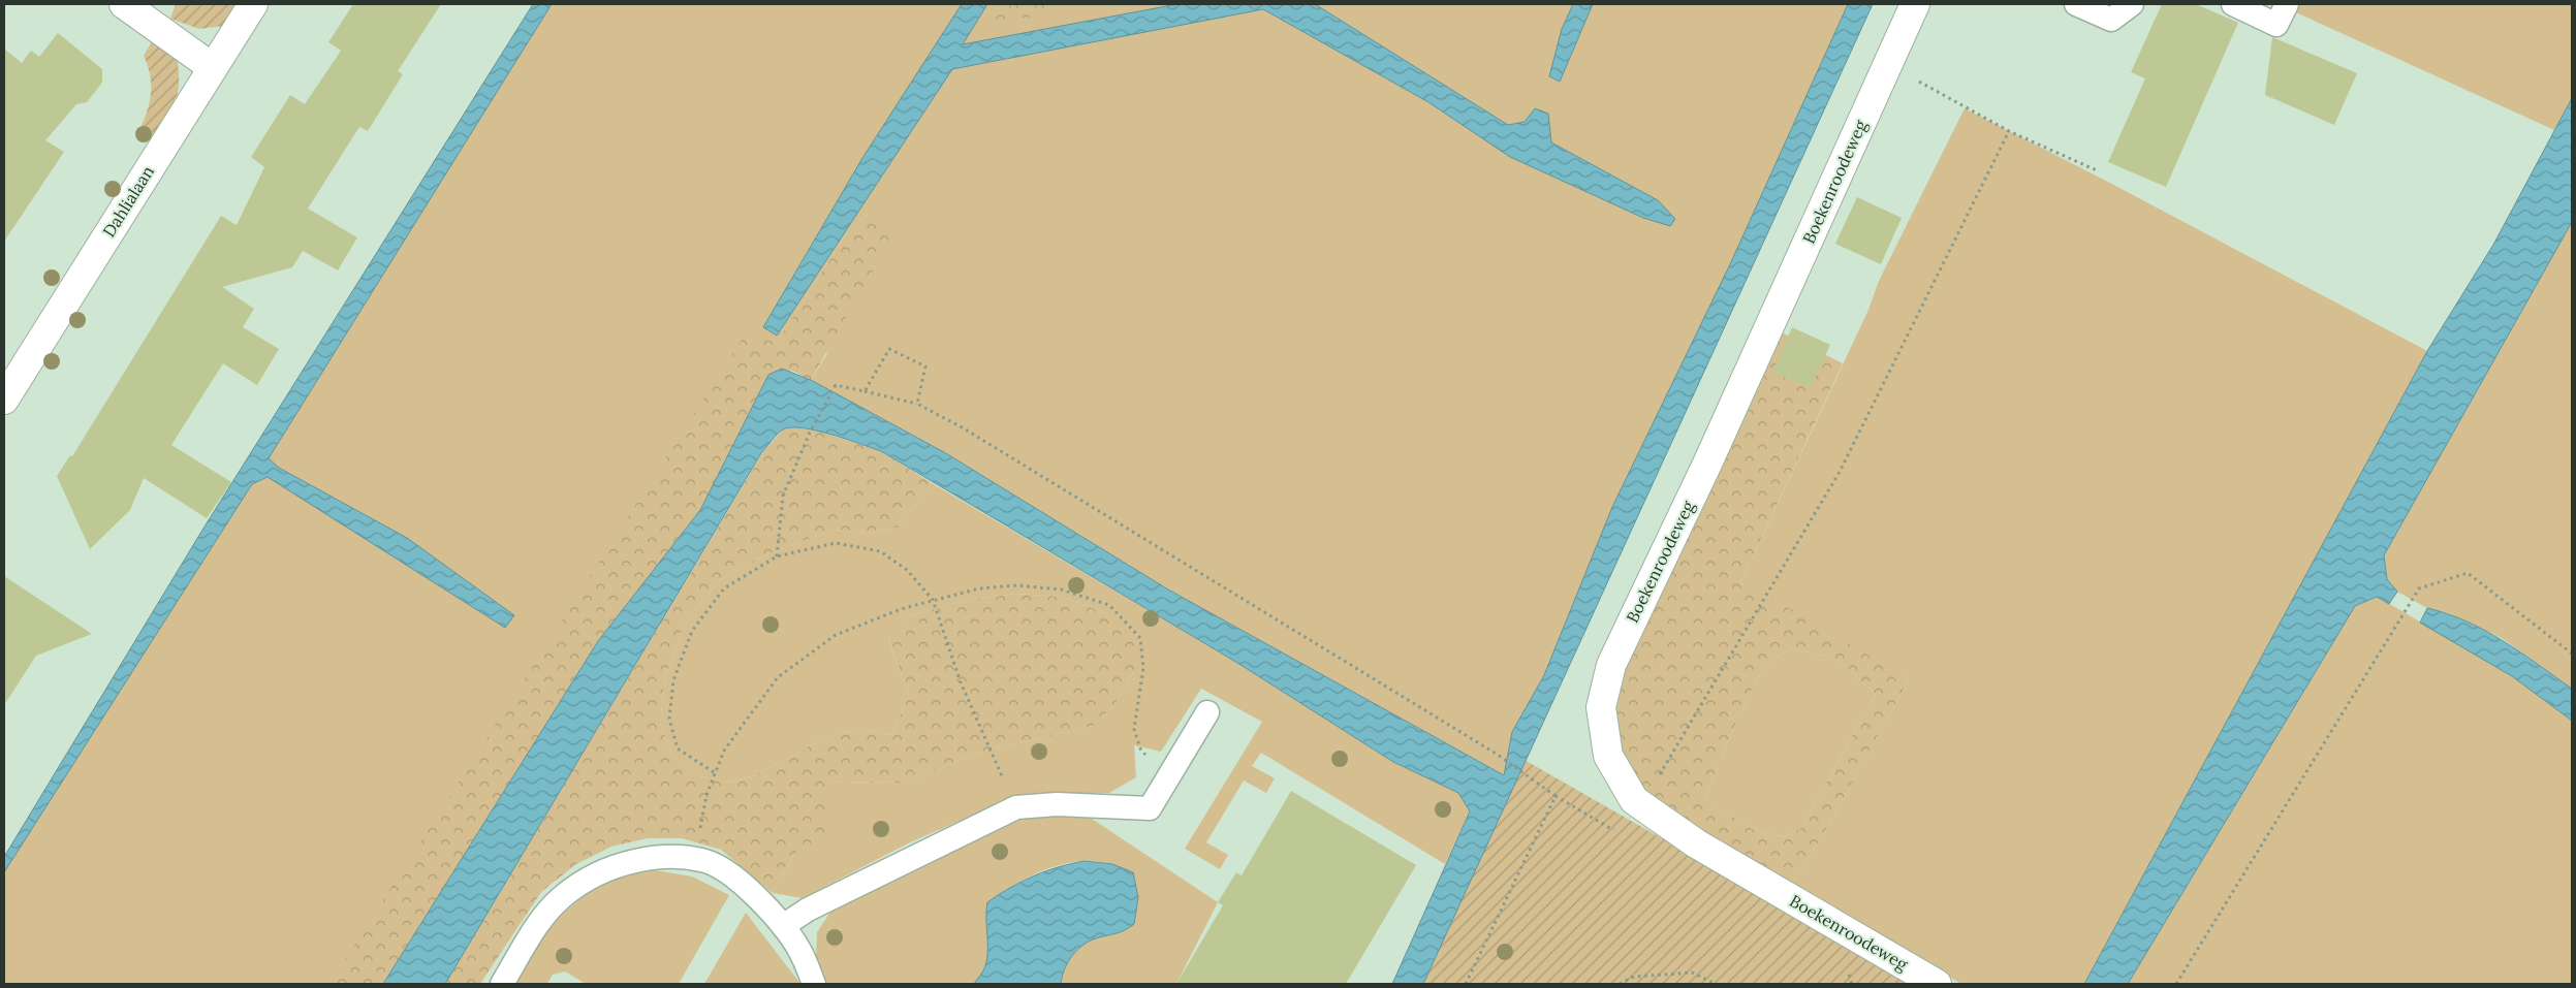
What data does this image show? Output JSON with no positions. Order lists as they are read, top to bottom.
{
  "streets": {
    "street": ["Boekenroodeweg", "Dahlialaan"]
  }
}
